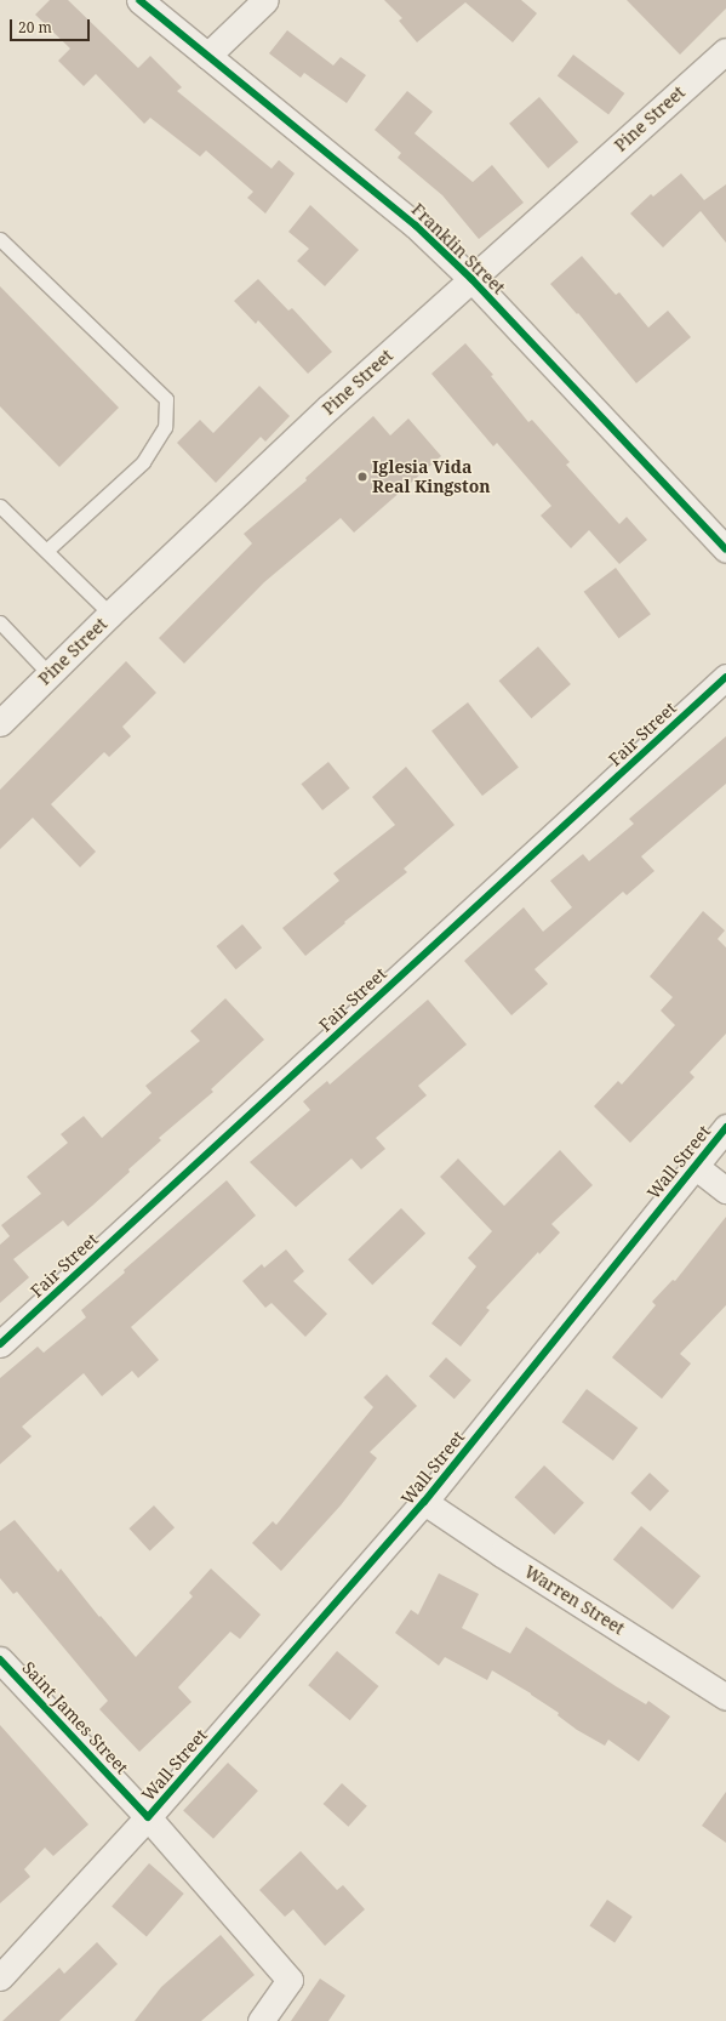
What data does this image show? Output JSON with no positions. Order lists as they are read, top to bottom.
{
  "streets": {
    "street": [
      "Pine Street",
      "Franklin Street",
      "Fair Street",
      "Wall Street",
      "Warren Street",
      "Saint James Street"
    ]
  },
  "crossings": [
    ["Pine Street", "Franklin Street"],
    ["Wall Street", "Warren Street"],
    ["Wall Street", "Saint James Street"]
  ],
  "places": ["Iglesia Vida Real Kingston"],
  "scale_bar": "20 m"
}
